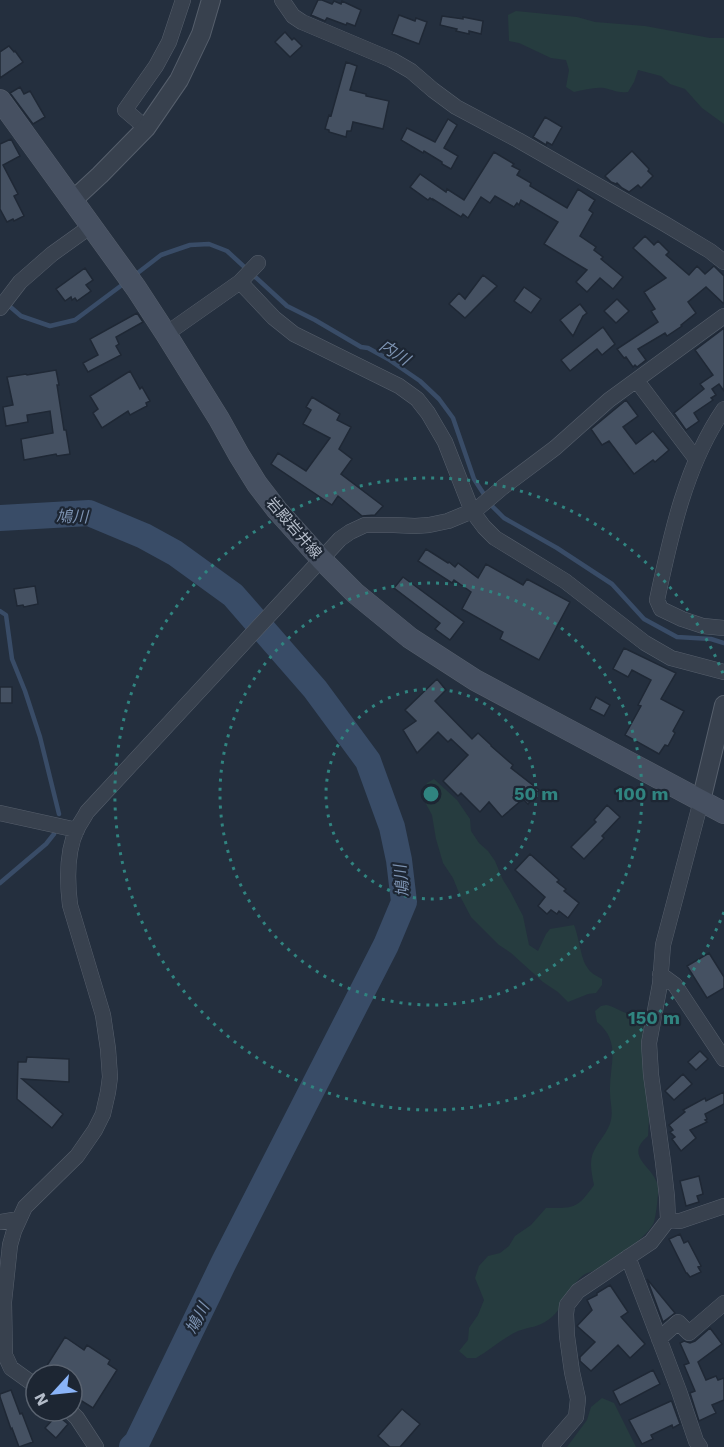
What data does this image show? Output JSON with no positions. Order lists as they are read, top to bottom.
{
  "streets": {
    "main road": ["岩殿岩井線"]
  },
  "water": ["内川", "鳩川"],
  "north": "bottom left",
  "rings": ["50 m", "100 m", "150 m"]
}
